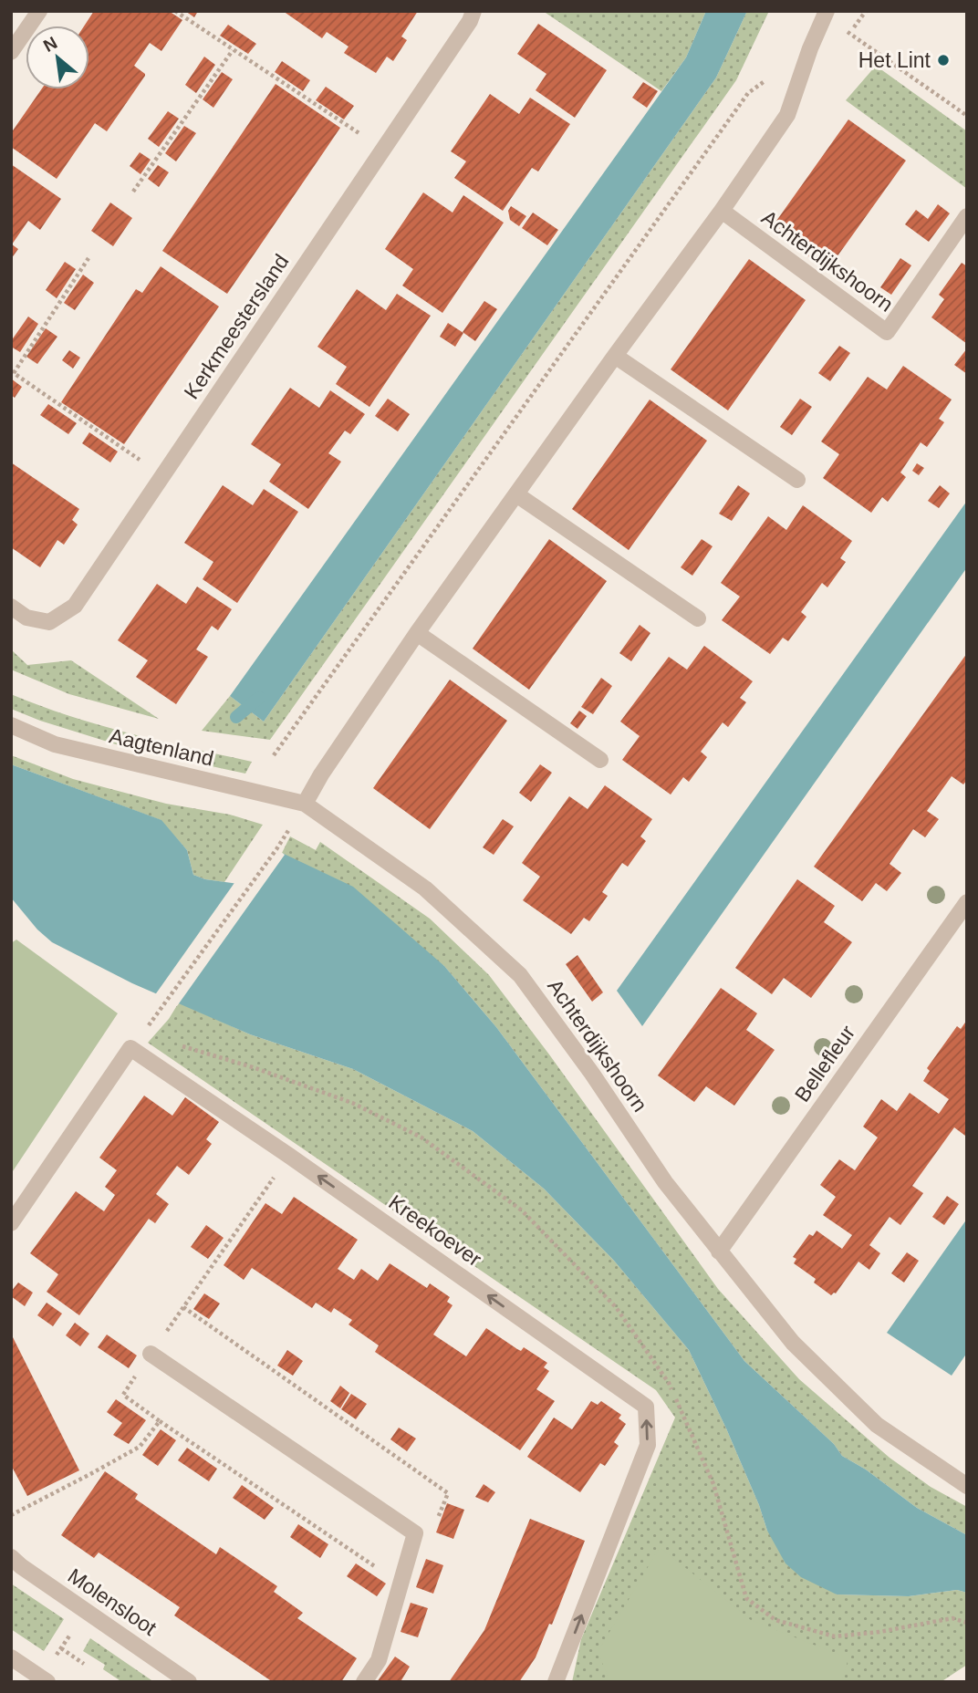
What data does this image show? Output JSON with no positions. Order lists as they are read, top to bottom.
{
  "streets": {
    "street": [
      "Achterdijkshoorn",
      "Kerkmeestersland",
      "Aagtenland",
      "Bellefleur",
      "Kreekoever",
      "Molensloot"
    ]
  },
  "crossings": [
    ["Achterdijkshoorn", "Aagtenland"],
    ["Achterdijkshoorn", "Bellefleur"]
  ],
  "places": ["Het Lint"],
  "north": "top left"
}
